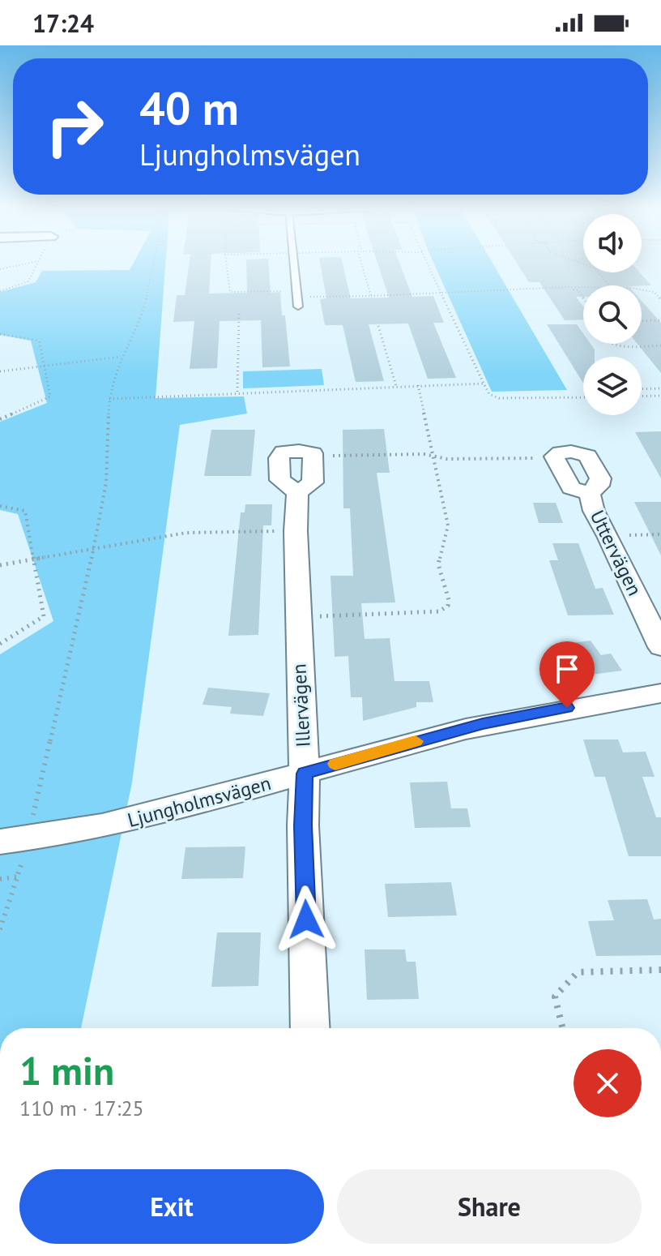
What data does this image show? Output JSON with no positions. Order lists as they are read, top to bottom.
{
  "streets": {
    "street": ["Uttervägen", "Illervägen", "Ljungholmsvägen"]
  },
  "crossings": [
    ["Illervägen", "Ljungholmsvägen"]
  ],
  "page": {
    "status": "17:24",
    "turn": ["40 m", "Ljungholmsvägen"],
    "heading": ["1 min", "110 m · 17:25"],
    "buttons": ["Exit", "Share"]
  }
}
